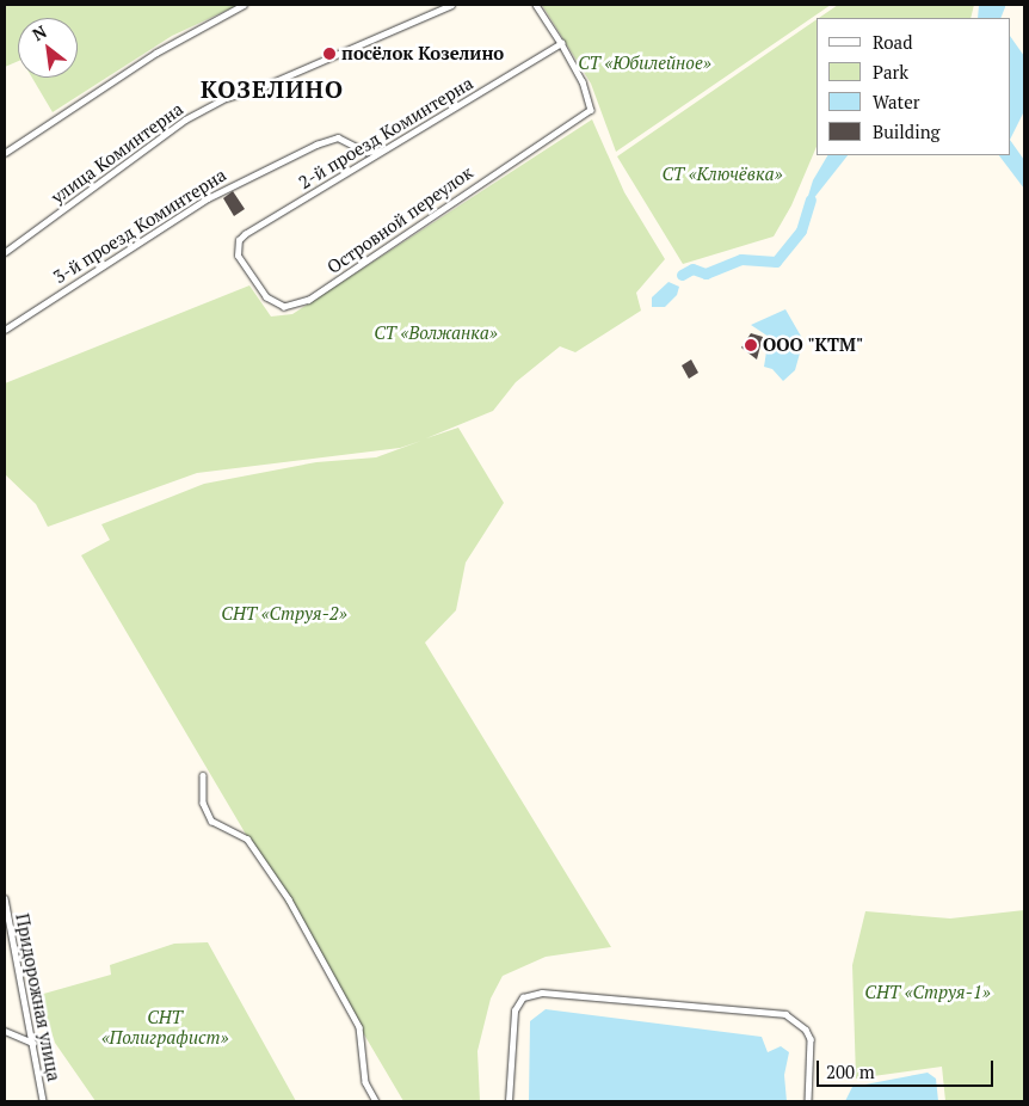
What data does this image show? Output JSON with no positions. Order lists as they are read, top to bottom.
{
  "streets": {
    "street": [
      "2-й проезд Коминтерна",
      "улица Коминтерна",
      "Островной переулок",
      "3-й проезд Коминтерна",
      "Придорожная улица"
    ]
  },
  "crossings": [
    ["2-й проезд Коминтерна", "Островной переулок"],
    ["2-й проезд Коминтерна", "3-й проезд Коминтерна"]
  ],
  "districts": ["КОЗЕЛИНО"],
  "parks": [
    "СТ «Юбилейное»",
    "СТ «Ключёвка»",
    "СТ «Волжанка»",
    "СНТ «Струя-2»",
    "СНТ «Струя-1»",
    "СНТ «Полиграфист»"
  ],
  "places": ["посёлок Козелино", "ООО \"КТМ\""],
  "legend": [
    "Road",
    "Park",
    "Water",
    "Building"
  ],
  "scale_bar": "200 m",
  "north": "top left"
}
